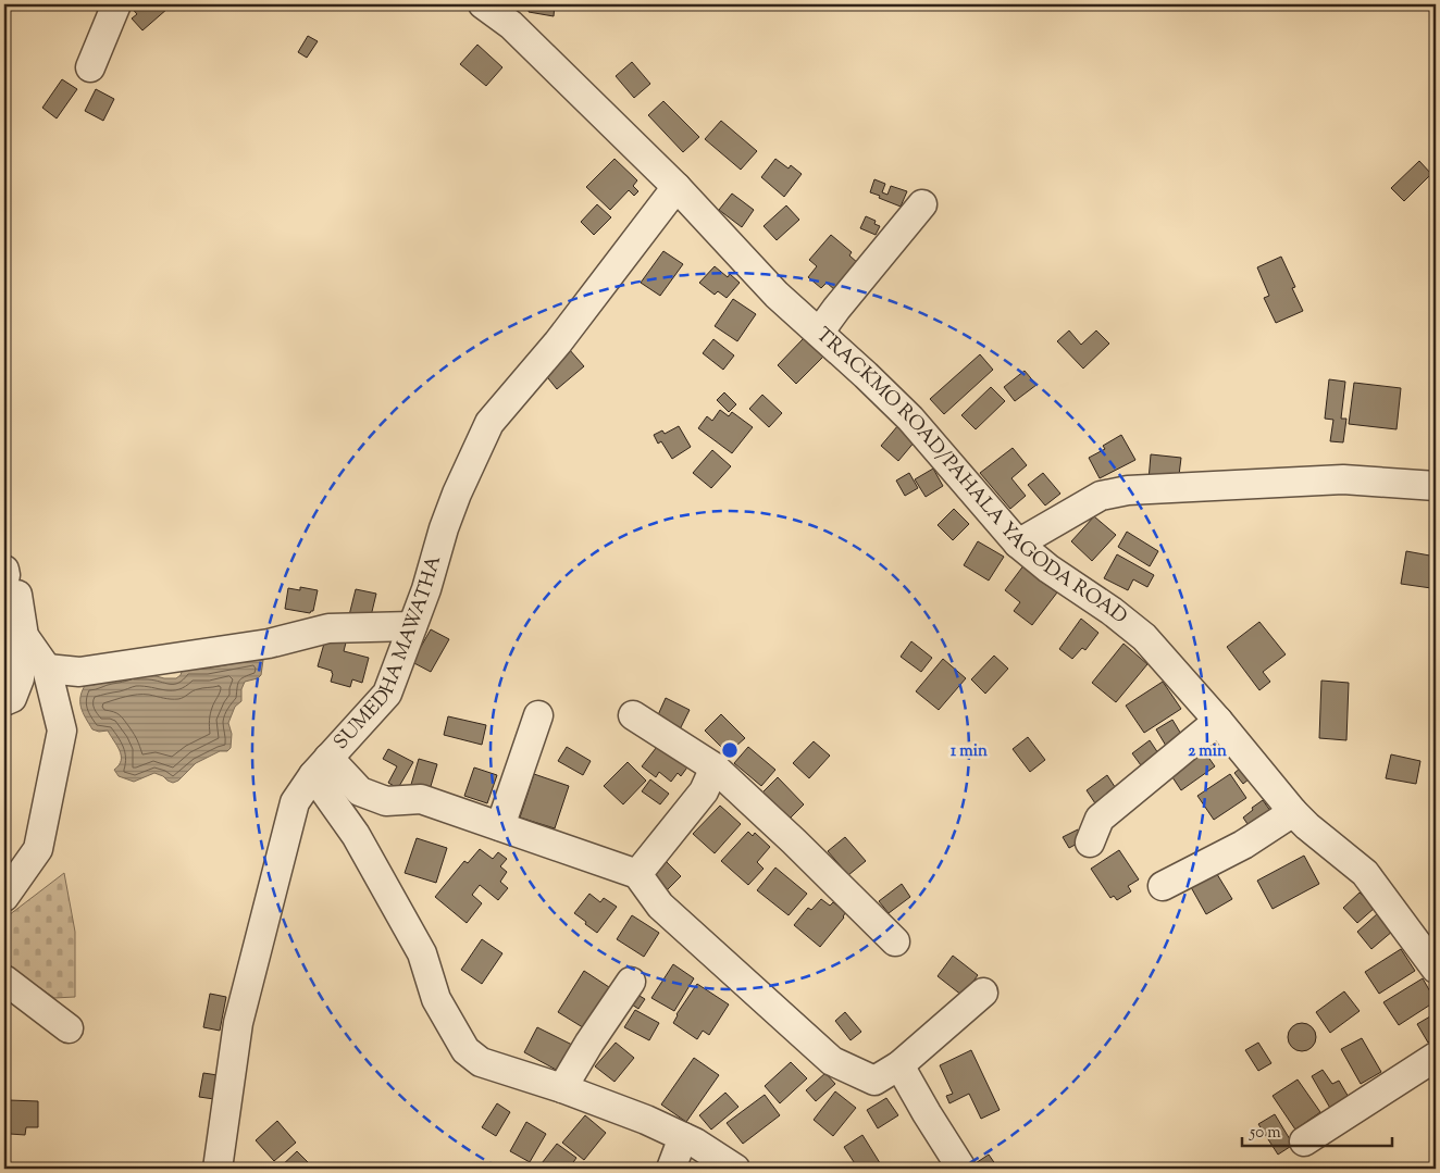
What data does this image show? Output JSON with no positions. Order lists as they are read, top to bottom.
{
  "streets": {
    "street": ["TRACKMO ROAD/PAHALA YAGODA ROAD", "SUMEDHA MAWATHA"]
  },
  "crossings": [
    ["TRACKMO ROAD/PAHALA YAGODA ROAD", "SUMEDHA MAWATHA"]
  ],
  "scale_bar": "50 m",
  "rings": ["1 min", "2 min"]
}
